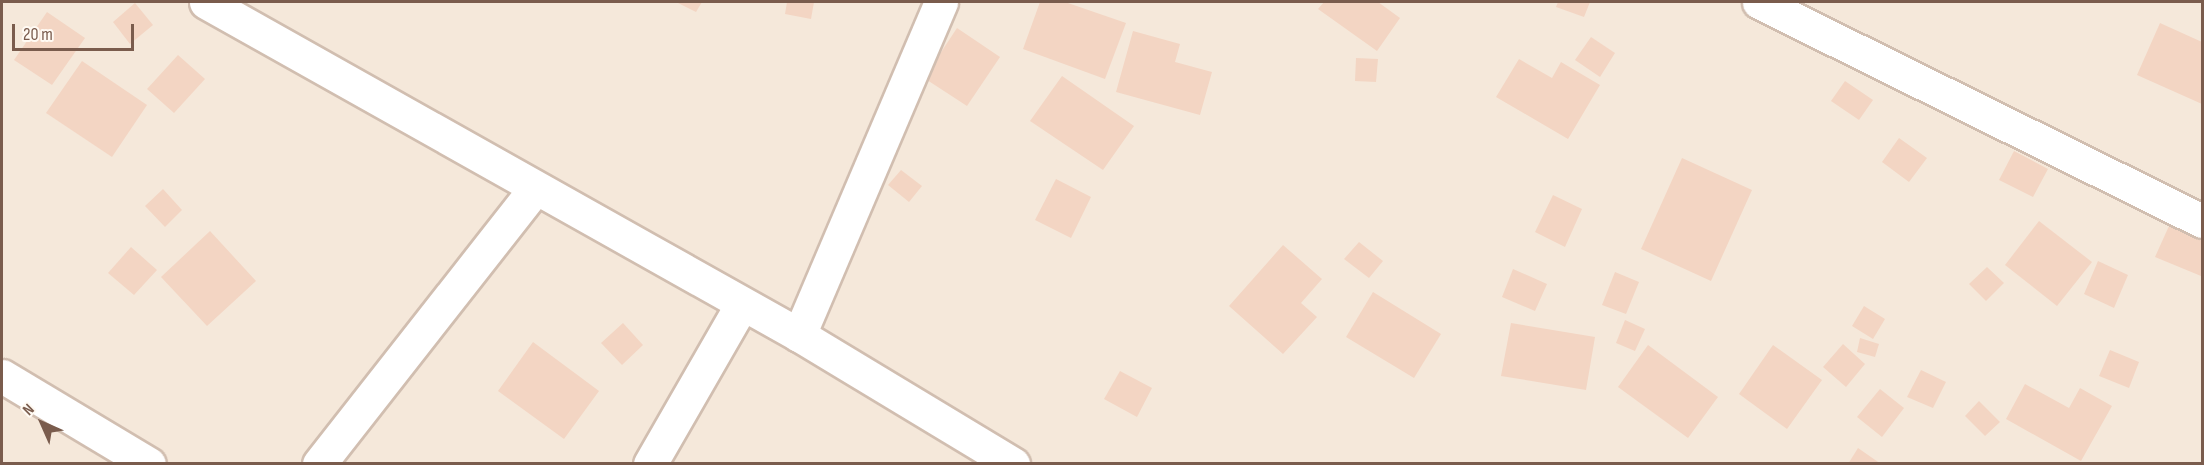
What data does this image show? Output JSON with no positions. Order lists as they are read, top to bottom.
{
  "scale_bar": "20 m",
  "north": "top left"
}
